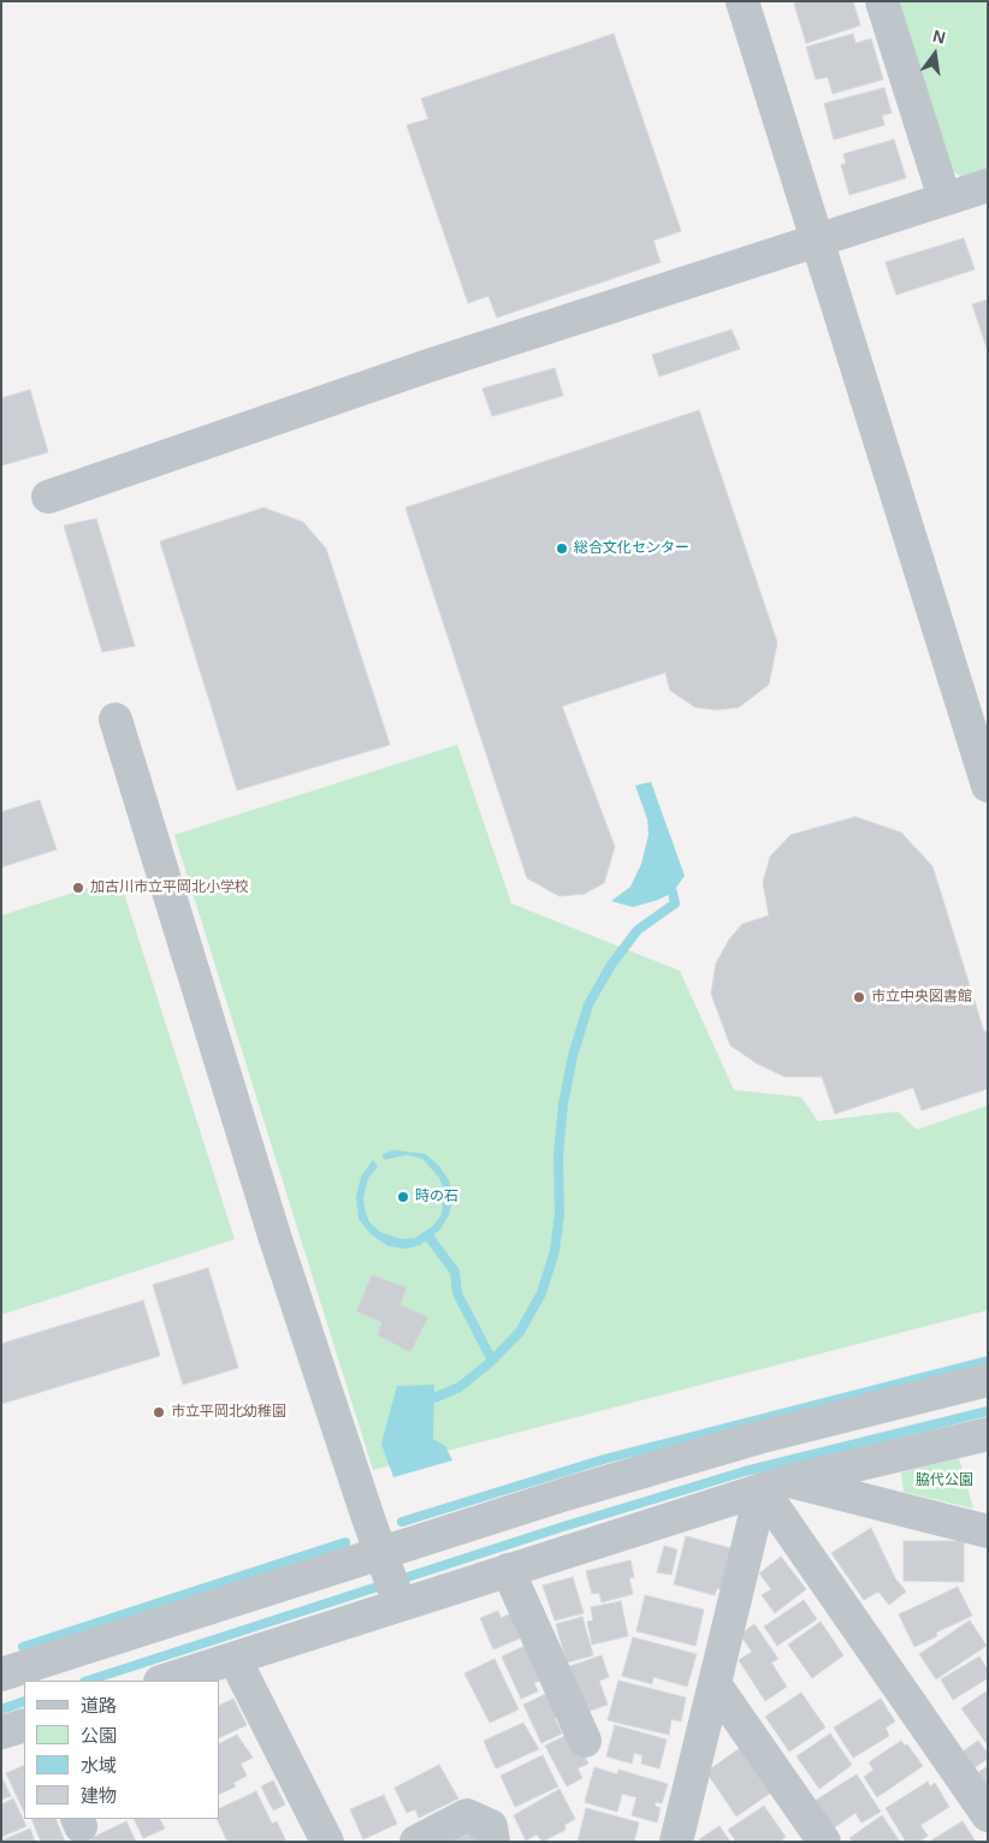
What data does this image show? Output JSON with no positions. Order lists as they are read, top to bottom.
{
  "parks": ["脇代公園"],
  "places": [
    "総合文化センター",
    "加古川市立平岡北小学校",
    "市立中央図書館",
    "時の石",
    "市立平岡北幼稚園"
  ],
  "legend": [
    "道路",
    "公園",
    "水域",
    "建物"
  ],
  "north": "top"
}
